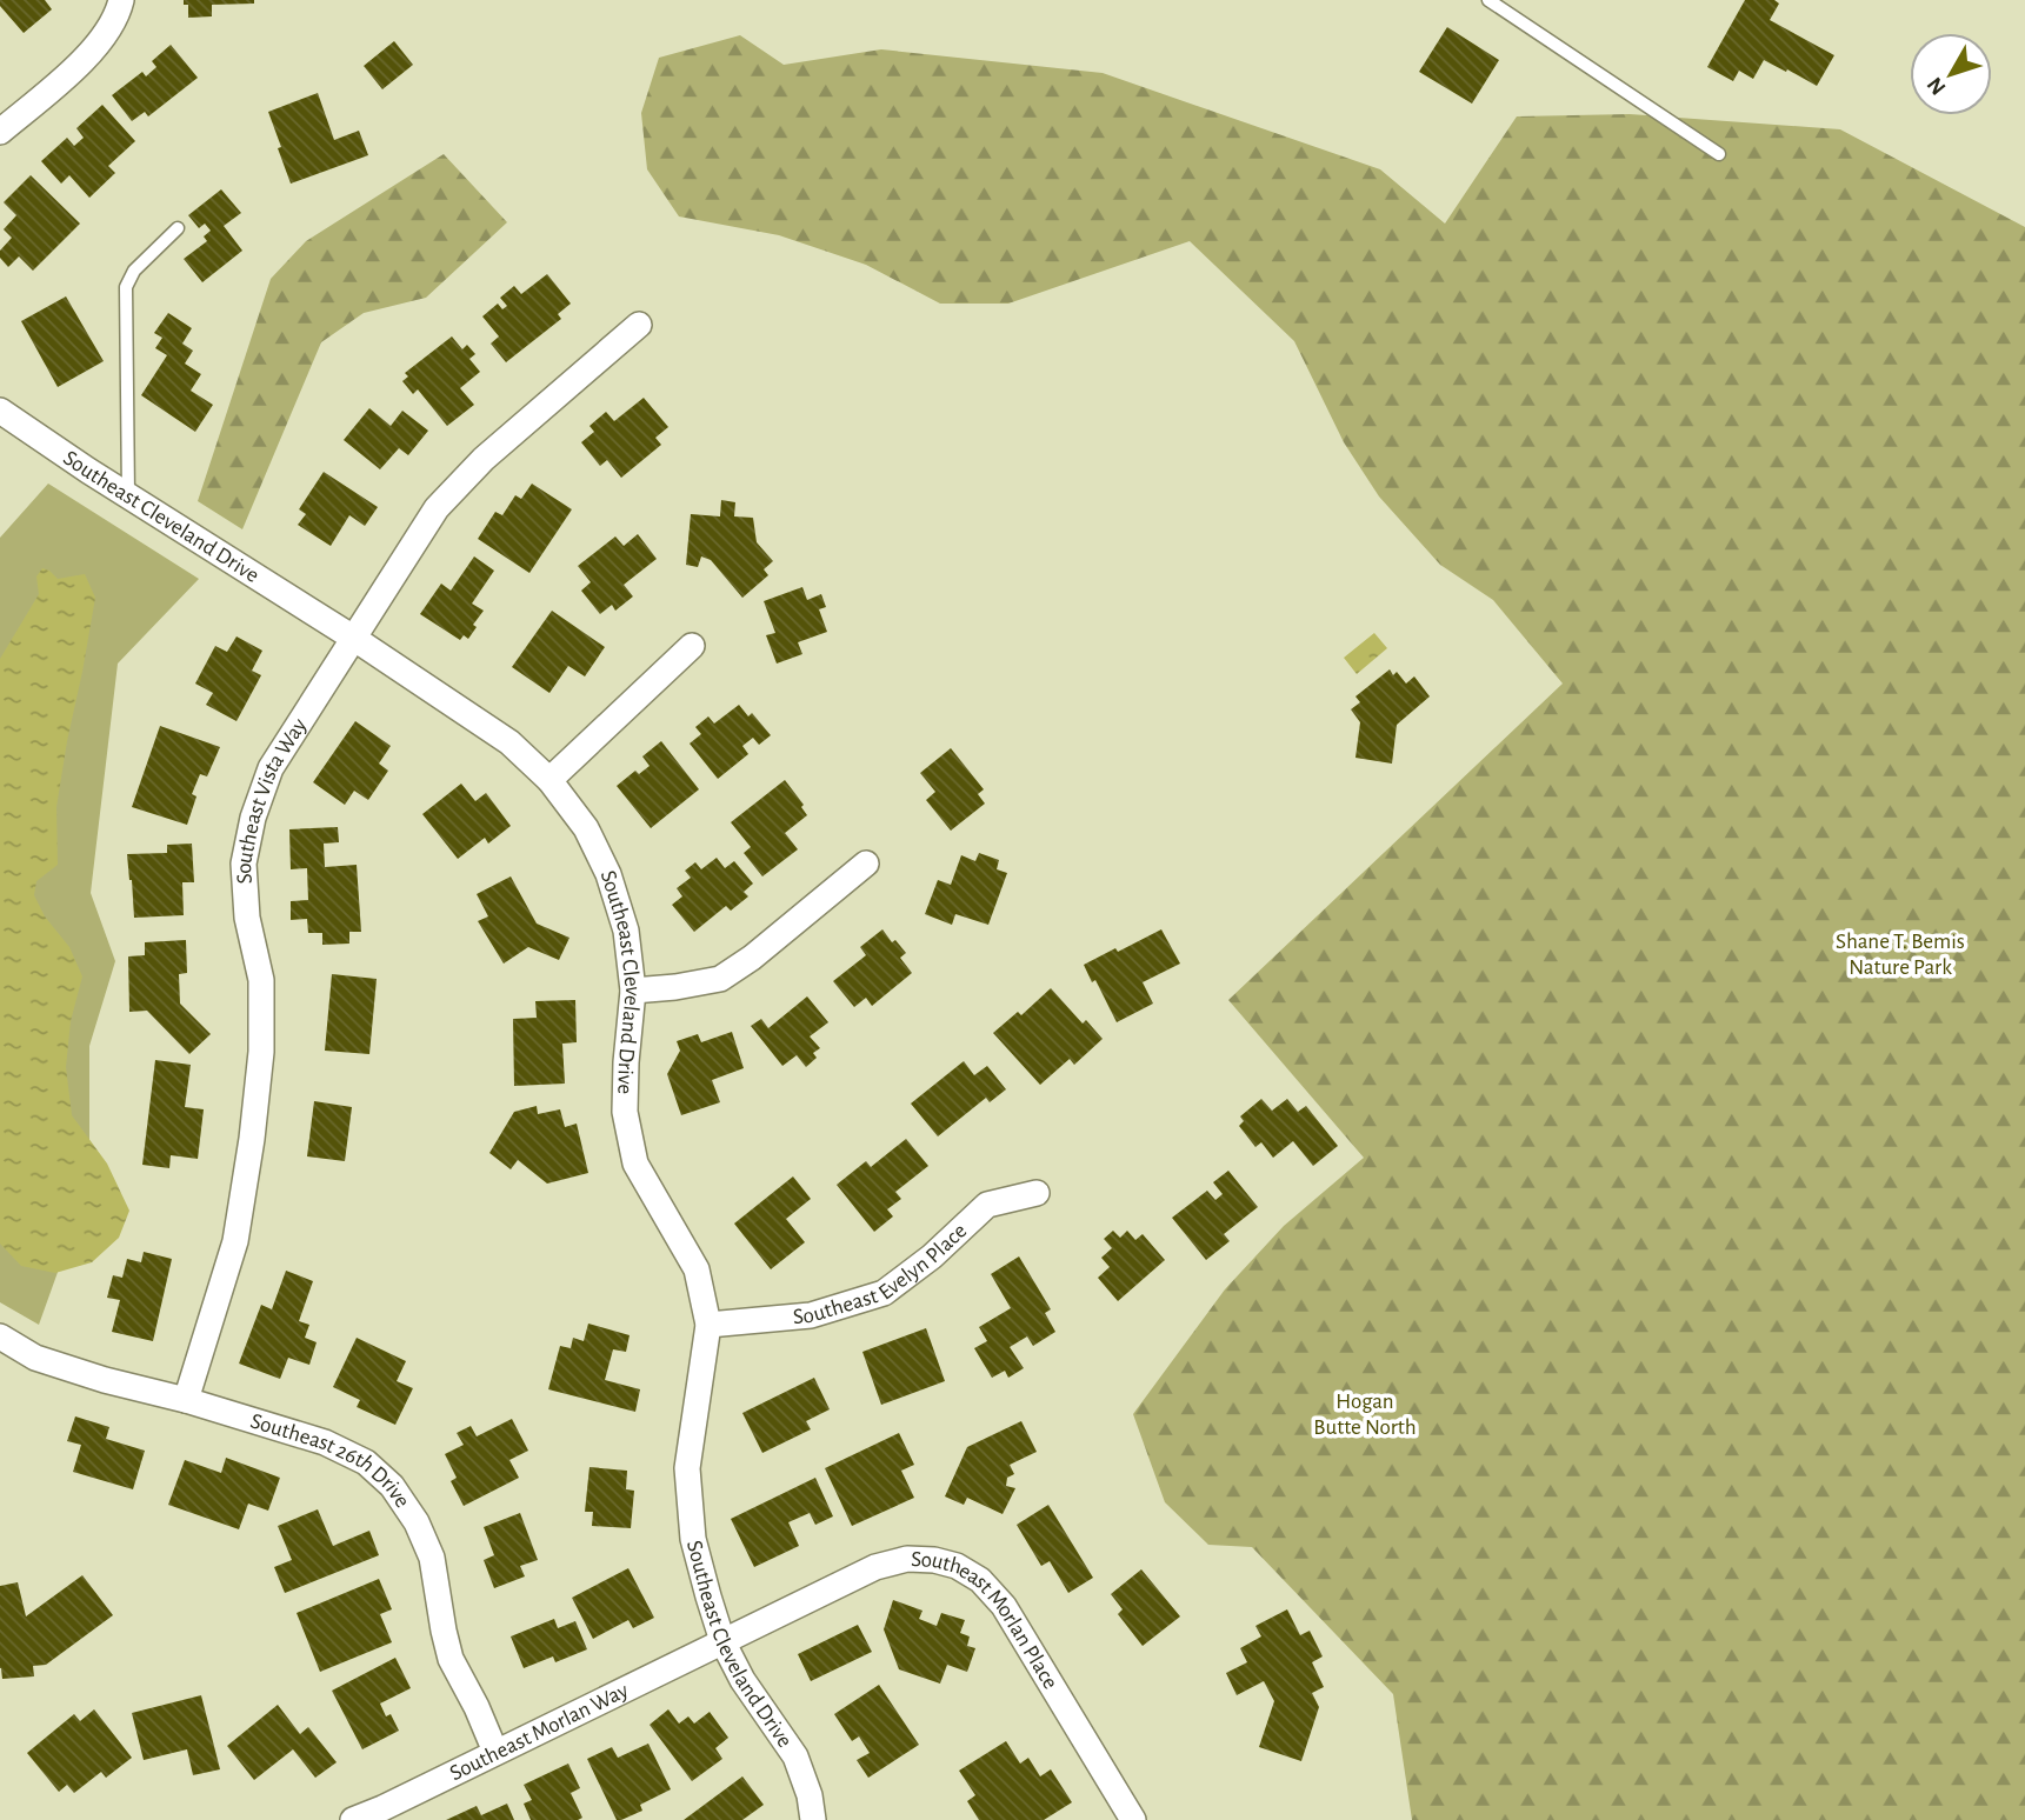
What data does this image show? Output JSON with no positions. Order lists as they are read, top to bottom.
{
  "streets": {
    "street": [
      "Southeast Cleveland Drive",
      "Southeast Vista Way",
      "Southeast Evelyn Place",
      "Southeast 26th Drive",
      "Southeast Morlan Place",
      "Southeast Morlan Way"
    ]
  },
  "crossings": [
    ["Southeast Cleveland Drive", "Southeast Vista Way"],
    ["Southeast Cleveland Drive", "Southeast Evelyn Place"],
    ["Southeast Cleveland Drive", "Southeast Morlan Place"],
    ["Southeast Cleveland Drive", "Southeast Morlan Way"],
    ["Southeast Vista Way", "Southeast 26th Drive"],
    ["Southeast 26th Drive", "Southeast Morlan Way"],
    ["Southeast Morlan Place", "Southeast Morlan Way"]
  ],
  "parks": ["Shane T. Bemis Nature Park", "Hogan Butte North"],
  "north": "bottom left"
}
